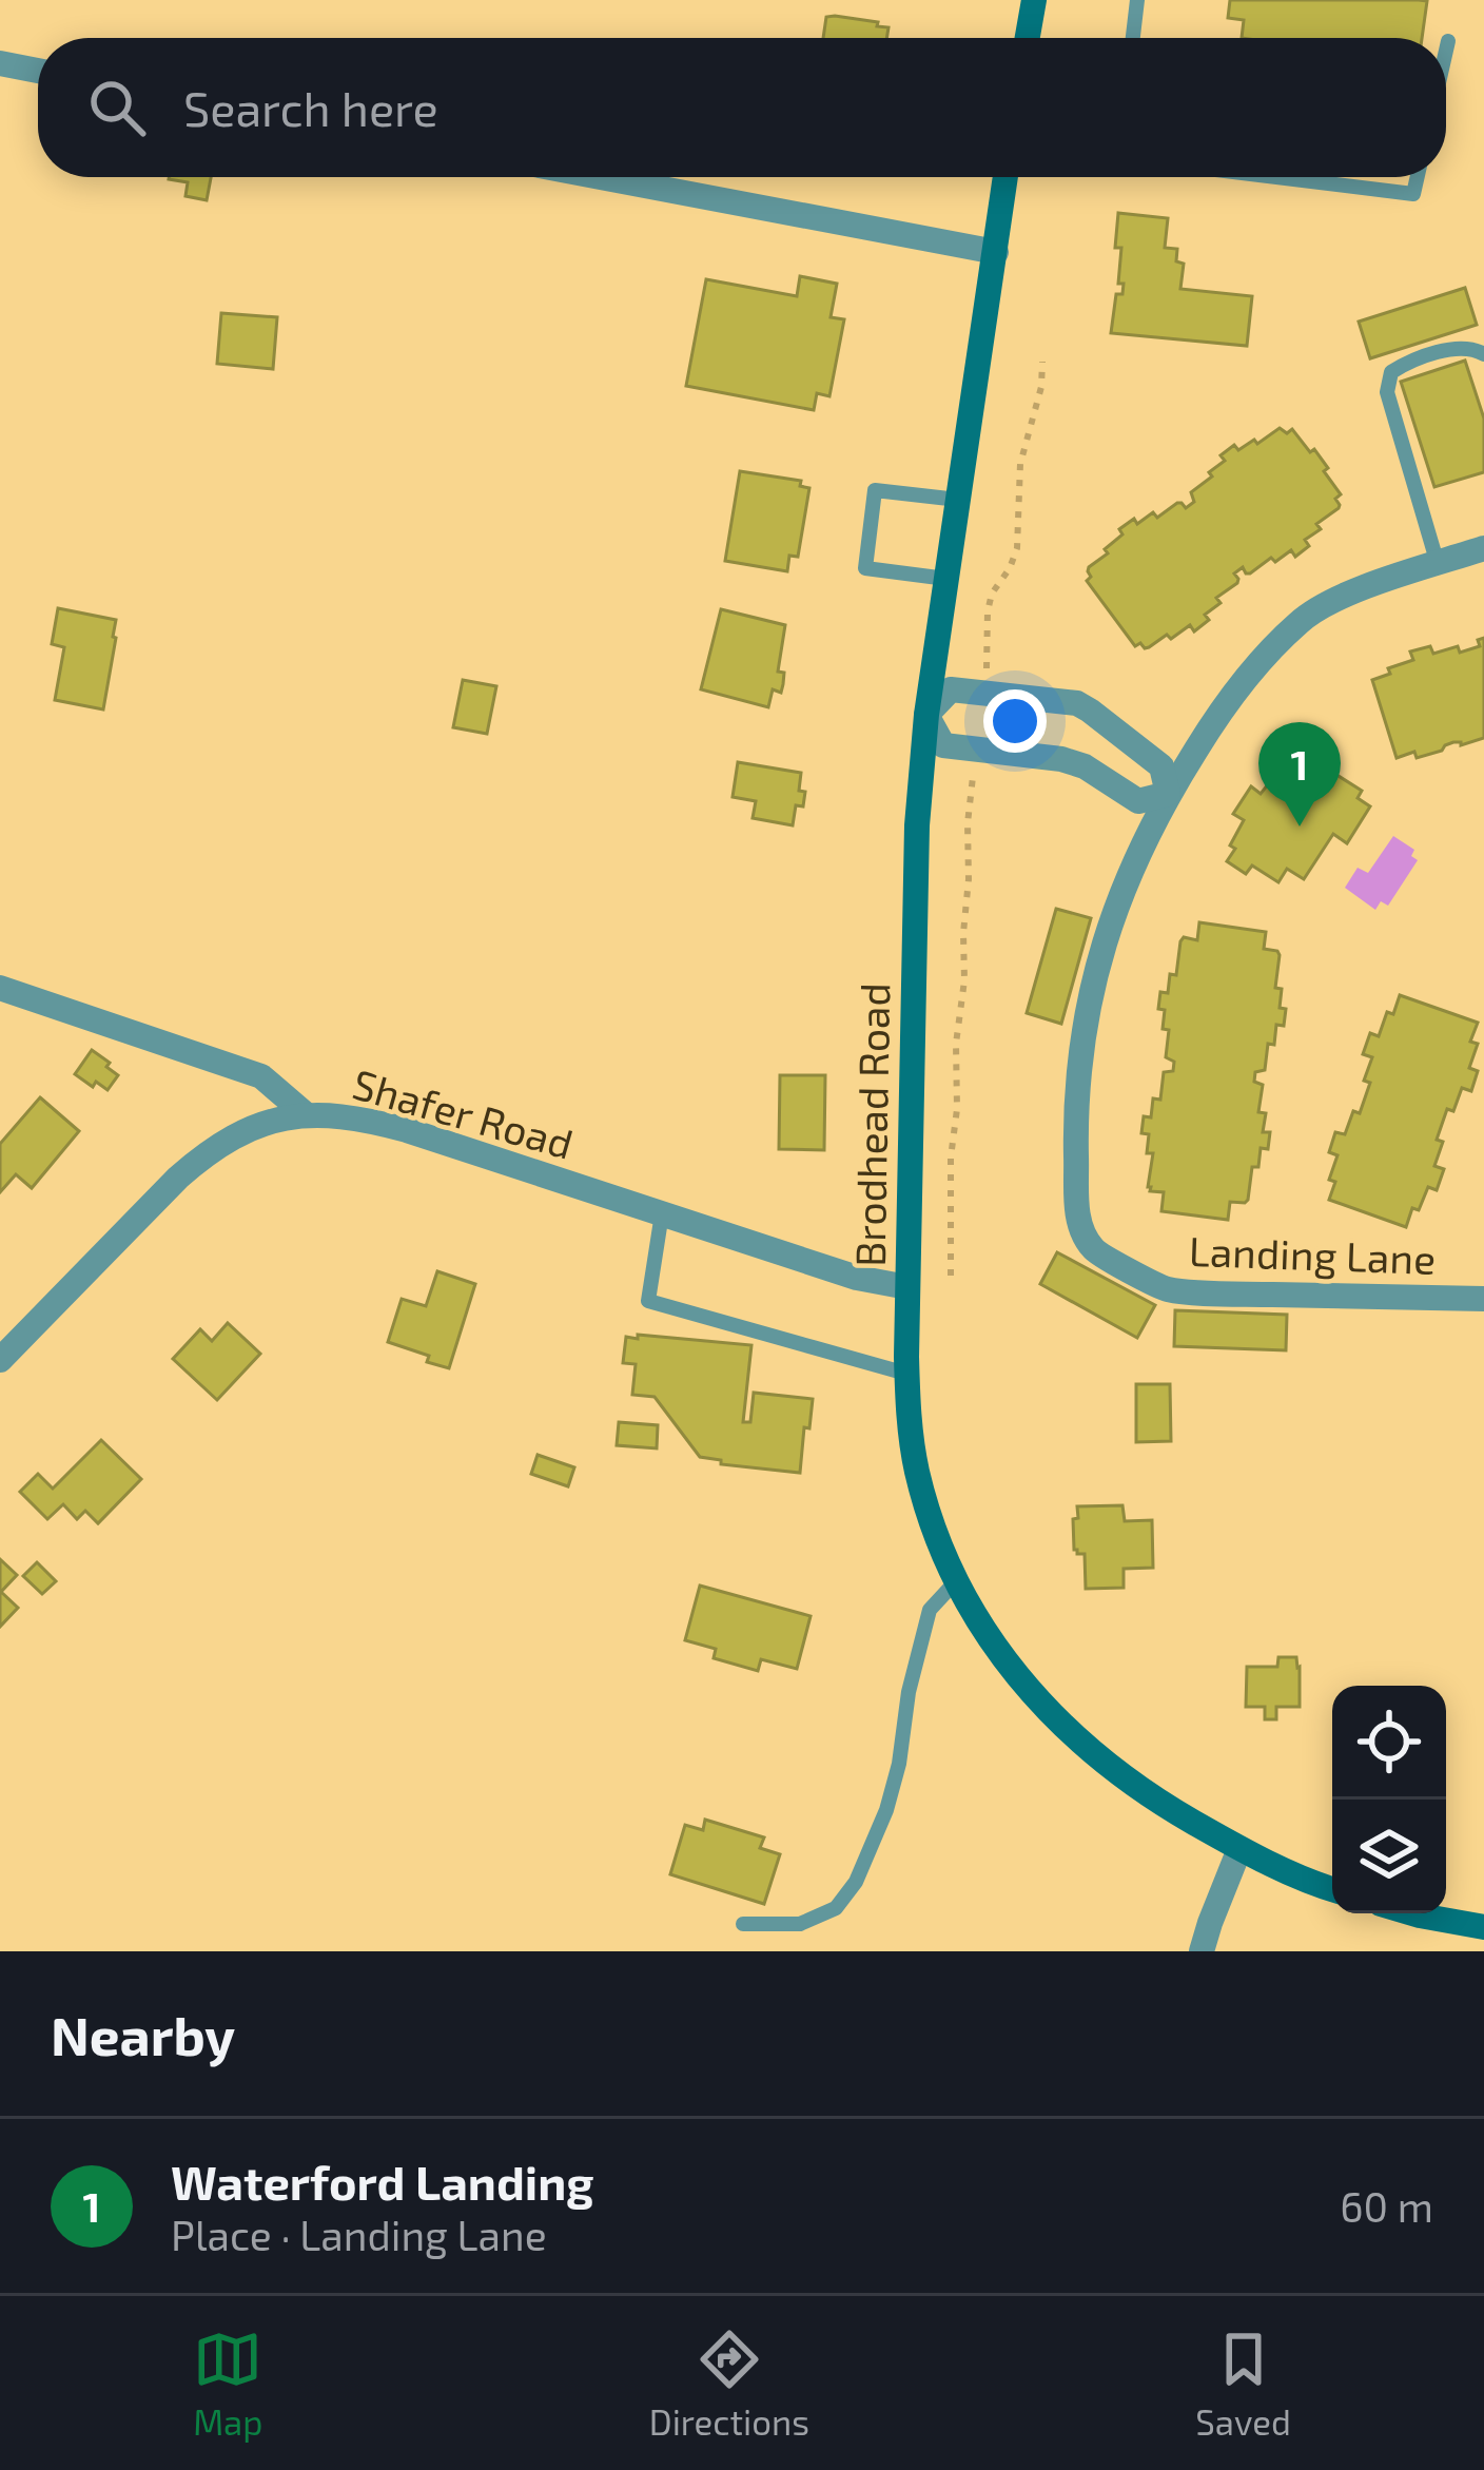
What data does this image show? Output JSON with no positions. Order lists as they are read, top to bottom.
{
  "streets": {
    "main road": ["Brodhead Road"],
    "street": ["Shafer Road", "Landing Lane"]
  },
  "crossings": [
    ["Shafer Road", "Brodhead Road"]
  ],
  "page": {
    "search": "Search here",
    "pins": "1",
    "heading": "Nearby",
    "list": [
      {
        "mark": "1",
        "name": "Waterford Landing",
        "note": "Place · Landing Lane",
        "value": "60 m"
      }
    ],
    "nav": ["Map", "Directions", "Saved"]
  }
}
